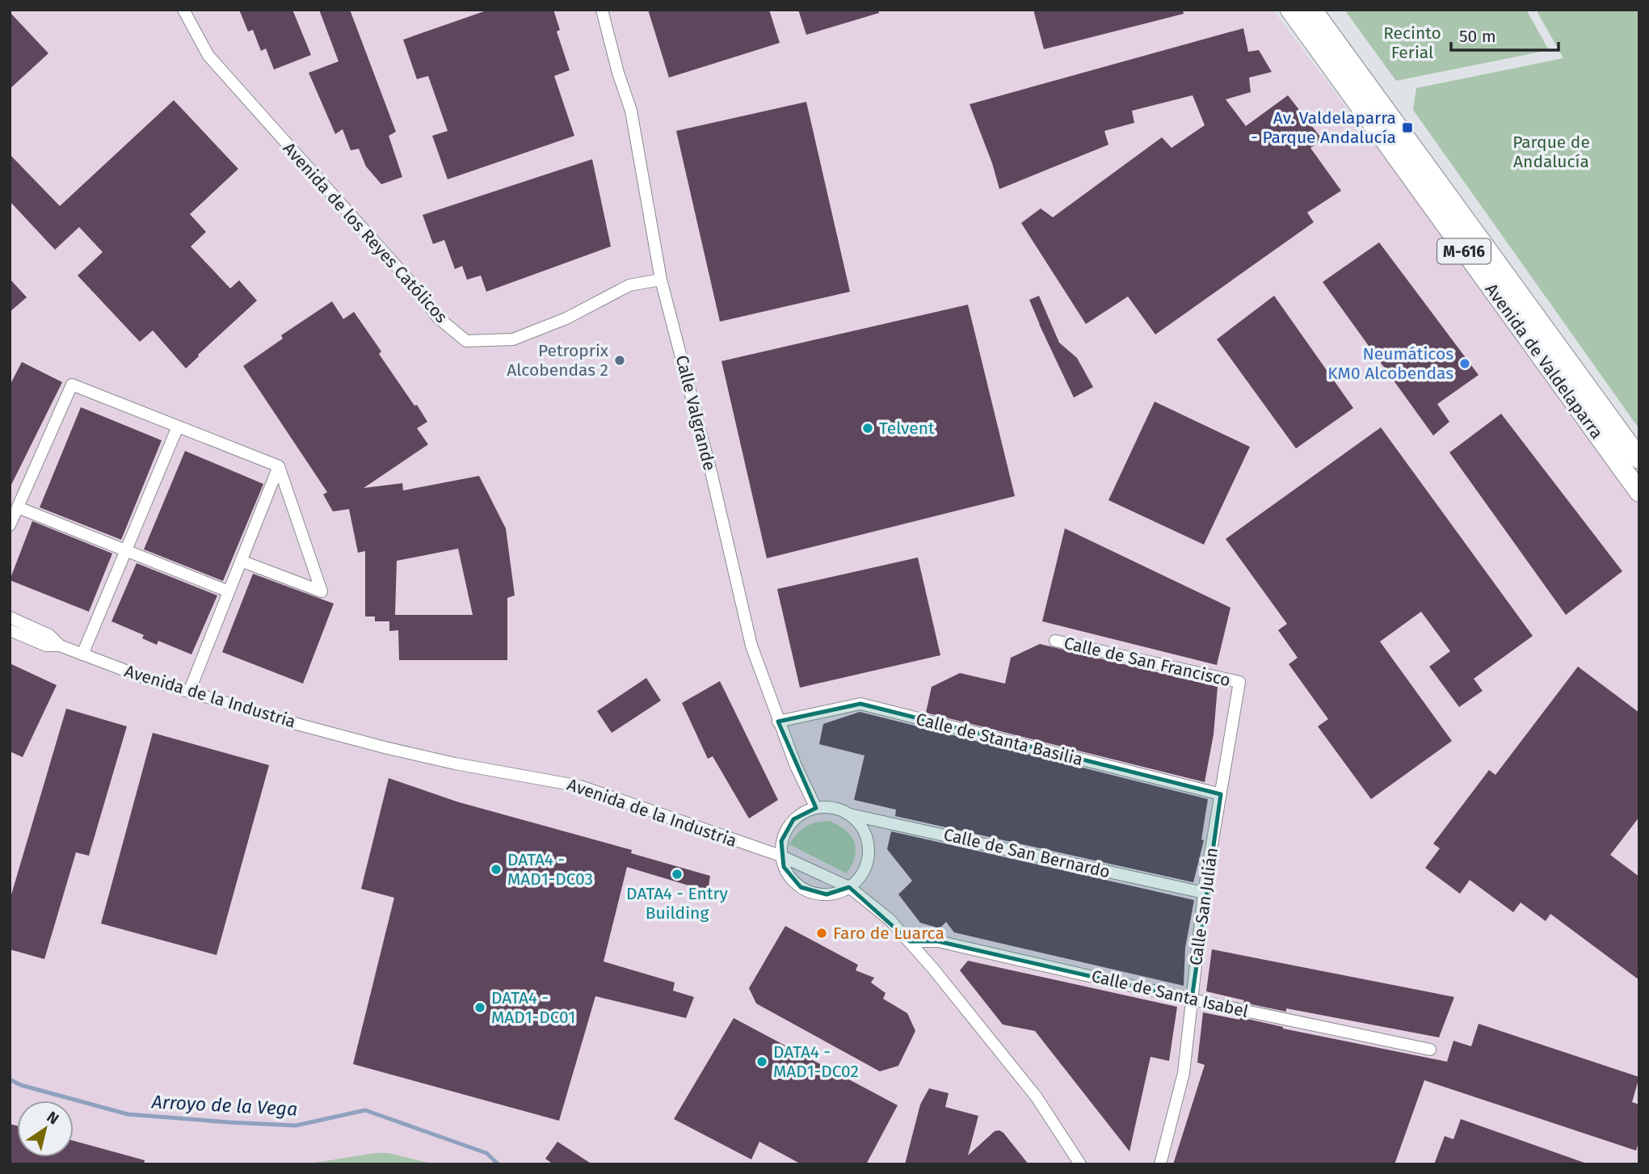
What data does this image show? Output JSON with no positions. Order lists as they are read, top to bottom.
{
  "streets": {
    "highway": ["M-616", "Avenida de Valdelaparra"],
    "street": [
      "Avenida de los Reyes Católicos",
      "Calle Valgrande",
      "Calle de San Francisco",
      "Avenida de la Industria",
      "Calle de Stanta Basilia",
      "Calle de San Bernardo",
      "Calle San Julián",
      "Calle de Santa Isabel"
    ]
  },
  "crossings": [
    ["Avenida de los Reyes Católicos", "Calle Valgrande"],
    ["Calle Valgrande", "Avenida de la Industria"],
    ["Calle Valgrande", "Calle de Stanta Basilia"],
    ["Calle Valgrande", "Calle de San Bernardo"],
    ["Calle de San Francisco", "Calle San Julián"],
    ["Avenida de la Industria", "Calle de San Bernardo"],
    ["Avenida de la Industria", "Calle de Santa Isabel"],
    ["Calle de Stanta Basilia", "Calle San Julián"],
    ["Calle de San Bernardo", "Calle San Julián"],
    ["Calle San Julián", "Calle de Santa Isabel"]
  ],
  "water": ["Arroyo de la Vega"],
  "parks": ["Recinto Ferial", "Parque de Andalucía"],
  "places": {
    "transit": ["Av. Valdelaparra - Parque Andalucía"],
    "other": [
      "Petroprix Alcobendas 2",
      "Neumáticos KM0 Alcobendas",
      "Telvent",
      "DATA4 - MAD1-DC03",
      "DATA4 - Entry Building",
      "Faro de Luarca",
      "DATA4 - MAD1-DC01",
      "DATA4 - MAD1-DC02"
    ]
  },
  "scale_bar": "50 m",
  "north": "top right"
}
